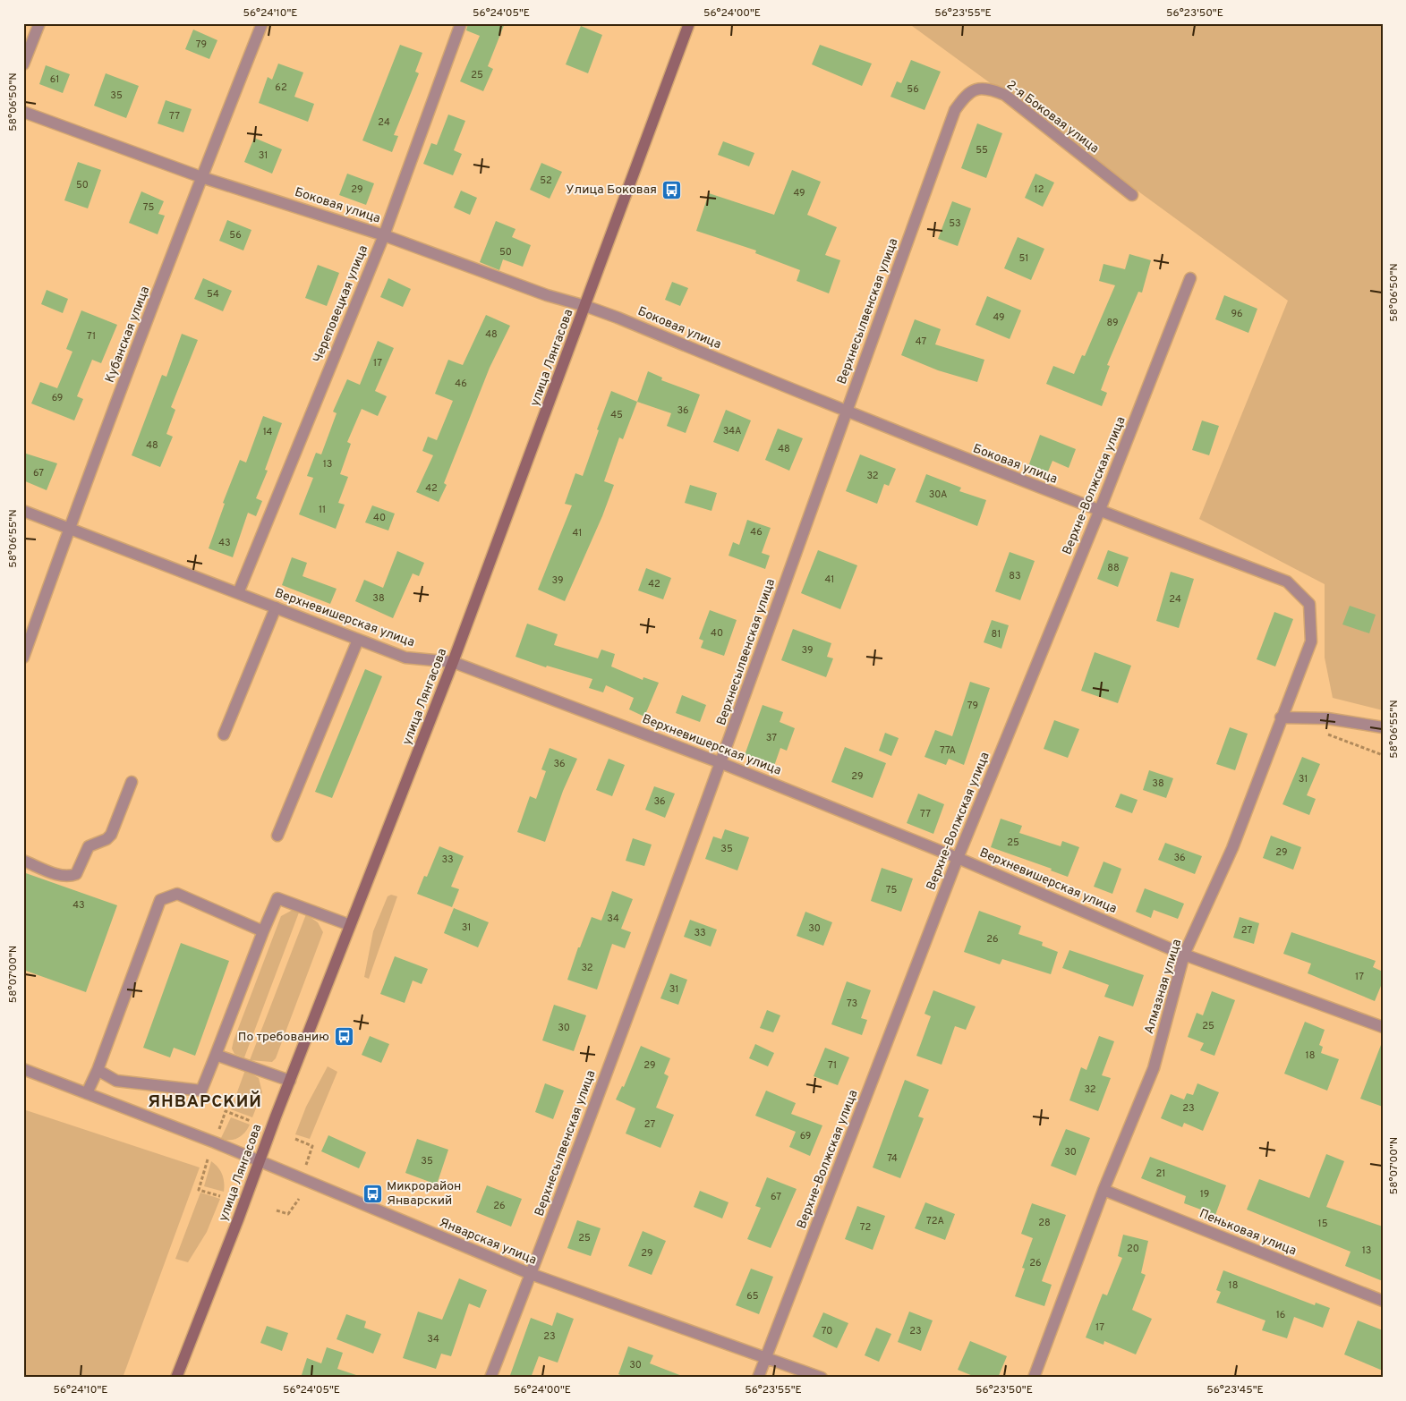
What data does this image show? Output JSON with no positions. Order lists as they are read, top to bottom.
{
  "streets": {
    "main road": ["улица Лянгасова"],
    "street": [
      "2-я Боковая улица",
      "Боковая улица",
      "Череповецкая улица",
      "Верхнесылвенская улица",
      "Кубанская улица",
      "Верхне-Волжская улица",
      "Верхневишерская улица",
      "Алмазная улица",
      "Пеньковая улица",
      "Январская улица"
    ]
  },
  "crossings": [
    ["2-я Боковая улица", "Верхнесылвенская улица"],
    ["Боковая улица", "Череповецкая улица"],
    ["Боковая улица", "Верхнесылвенская улица"],
    ["Боковая улица", "Кубанская улица"],
    ["Боковая улица", "улица Лянгасова"],
    ["Боковая улица", "Верхне-Волжская улица"],
    ["Боковая улица", "Алмазная улица"],
    ["Череповецкая улица", "Верхневишерская улица"],
    ["Верхнесылвенская улица", "Верхневишерская улица"],
    ["Верхнесылвенская улица", "Январская улица"],
    ["Кубанская улица", "Верхневишерская улица"],
    ["улица Лянгасова", "Верхневишерская улица"],
    ["улица Лянгасова", "Январская улица"],
    ["Верхне-Волжская улица", "Верхневишерская улица"],
    ["Верхне-Волжская улица", "Январская улица"],
    ["Верхневишерская улица", "Алмазная улица"],
    ["Алмазная улица", "Пеньковая улица"]
  ],
  "districts": ["ЯНВАРСКИЙ"],
  "places": {
    "bus stop": ["Улица Боковая", "По требованию", "Микрорайон Январский"]
  },
  "house_numbers": [
    "79",
    "25",
    "61",
    "62",
    "56",
    "35",
    "77",
    "24",
    "55",
    "31",
    "52",
    "50",
    "29",
    "12",
    "49",
    "75",
    "53",
    "56",
    "50",
    "51",
    "54",
    "96",
    "49",
    "89",
    "48",
    "71",
    "47",
    "17",
    "46",
    "69",
    "36",
    "45",
    "34А",
    "14",
    "48",
    "48",
    "13",
    "67",
    "32",
    "42",
    "30А",
    "11",
    "40",
    "46",
    "41",
    "43",
    "88",
    "83",
    "41",
    "39",
    "42",
    "38",
    "24",
    "40",
    "81",
    "39",
    "79",
    "37",
    "77А",
    "36",
    "29",
    "31",
    "38",
    "36",
    "77",
    "25",
    "35",
    "29",
    "36",
    "33",
    "75",
    "43",
    "34",
    "31",
    "30",
    "27",
    "33",
    "26",
    "32",
    "17",
    "31",
    "73",
    "25",
    "30",
    "18",
    "29",
    "71",
    "32",
    "23",
    "27",
    "69",
    "30",
    "74",
    "35",
    "21",
    "19",
    "67",
    "26",
    "72А",
    "28",
    "15",
    "72",
    "25",
    "20",
    "13",
    "29",
    "26",
    "18",
    "65",
    "16",
    "17",
    "70",
    "23",
    "23",
    "34",
    "30"
  ],
  "coordinates": [
    "56°24'10\"E",
    "56°24'05\"E",
    "56°24'00\"E",
    "56°23'55\"E",
    "56°23'50\"E",
    "58°06'50\"N",
    "58°06'55\"N",
    "58°07'00\"N",
    "56°23'45\"E"
  ]
}
